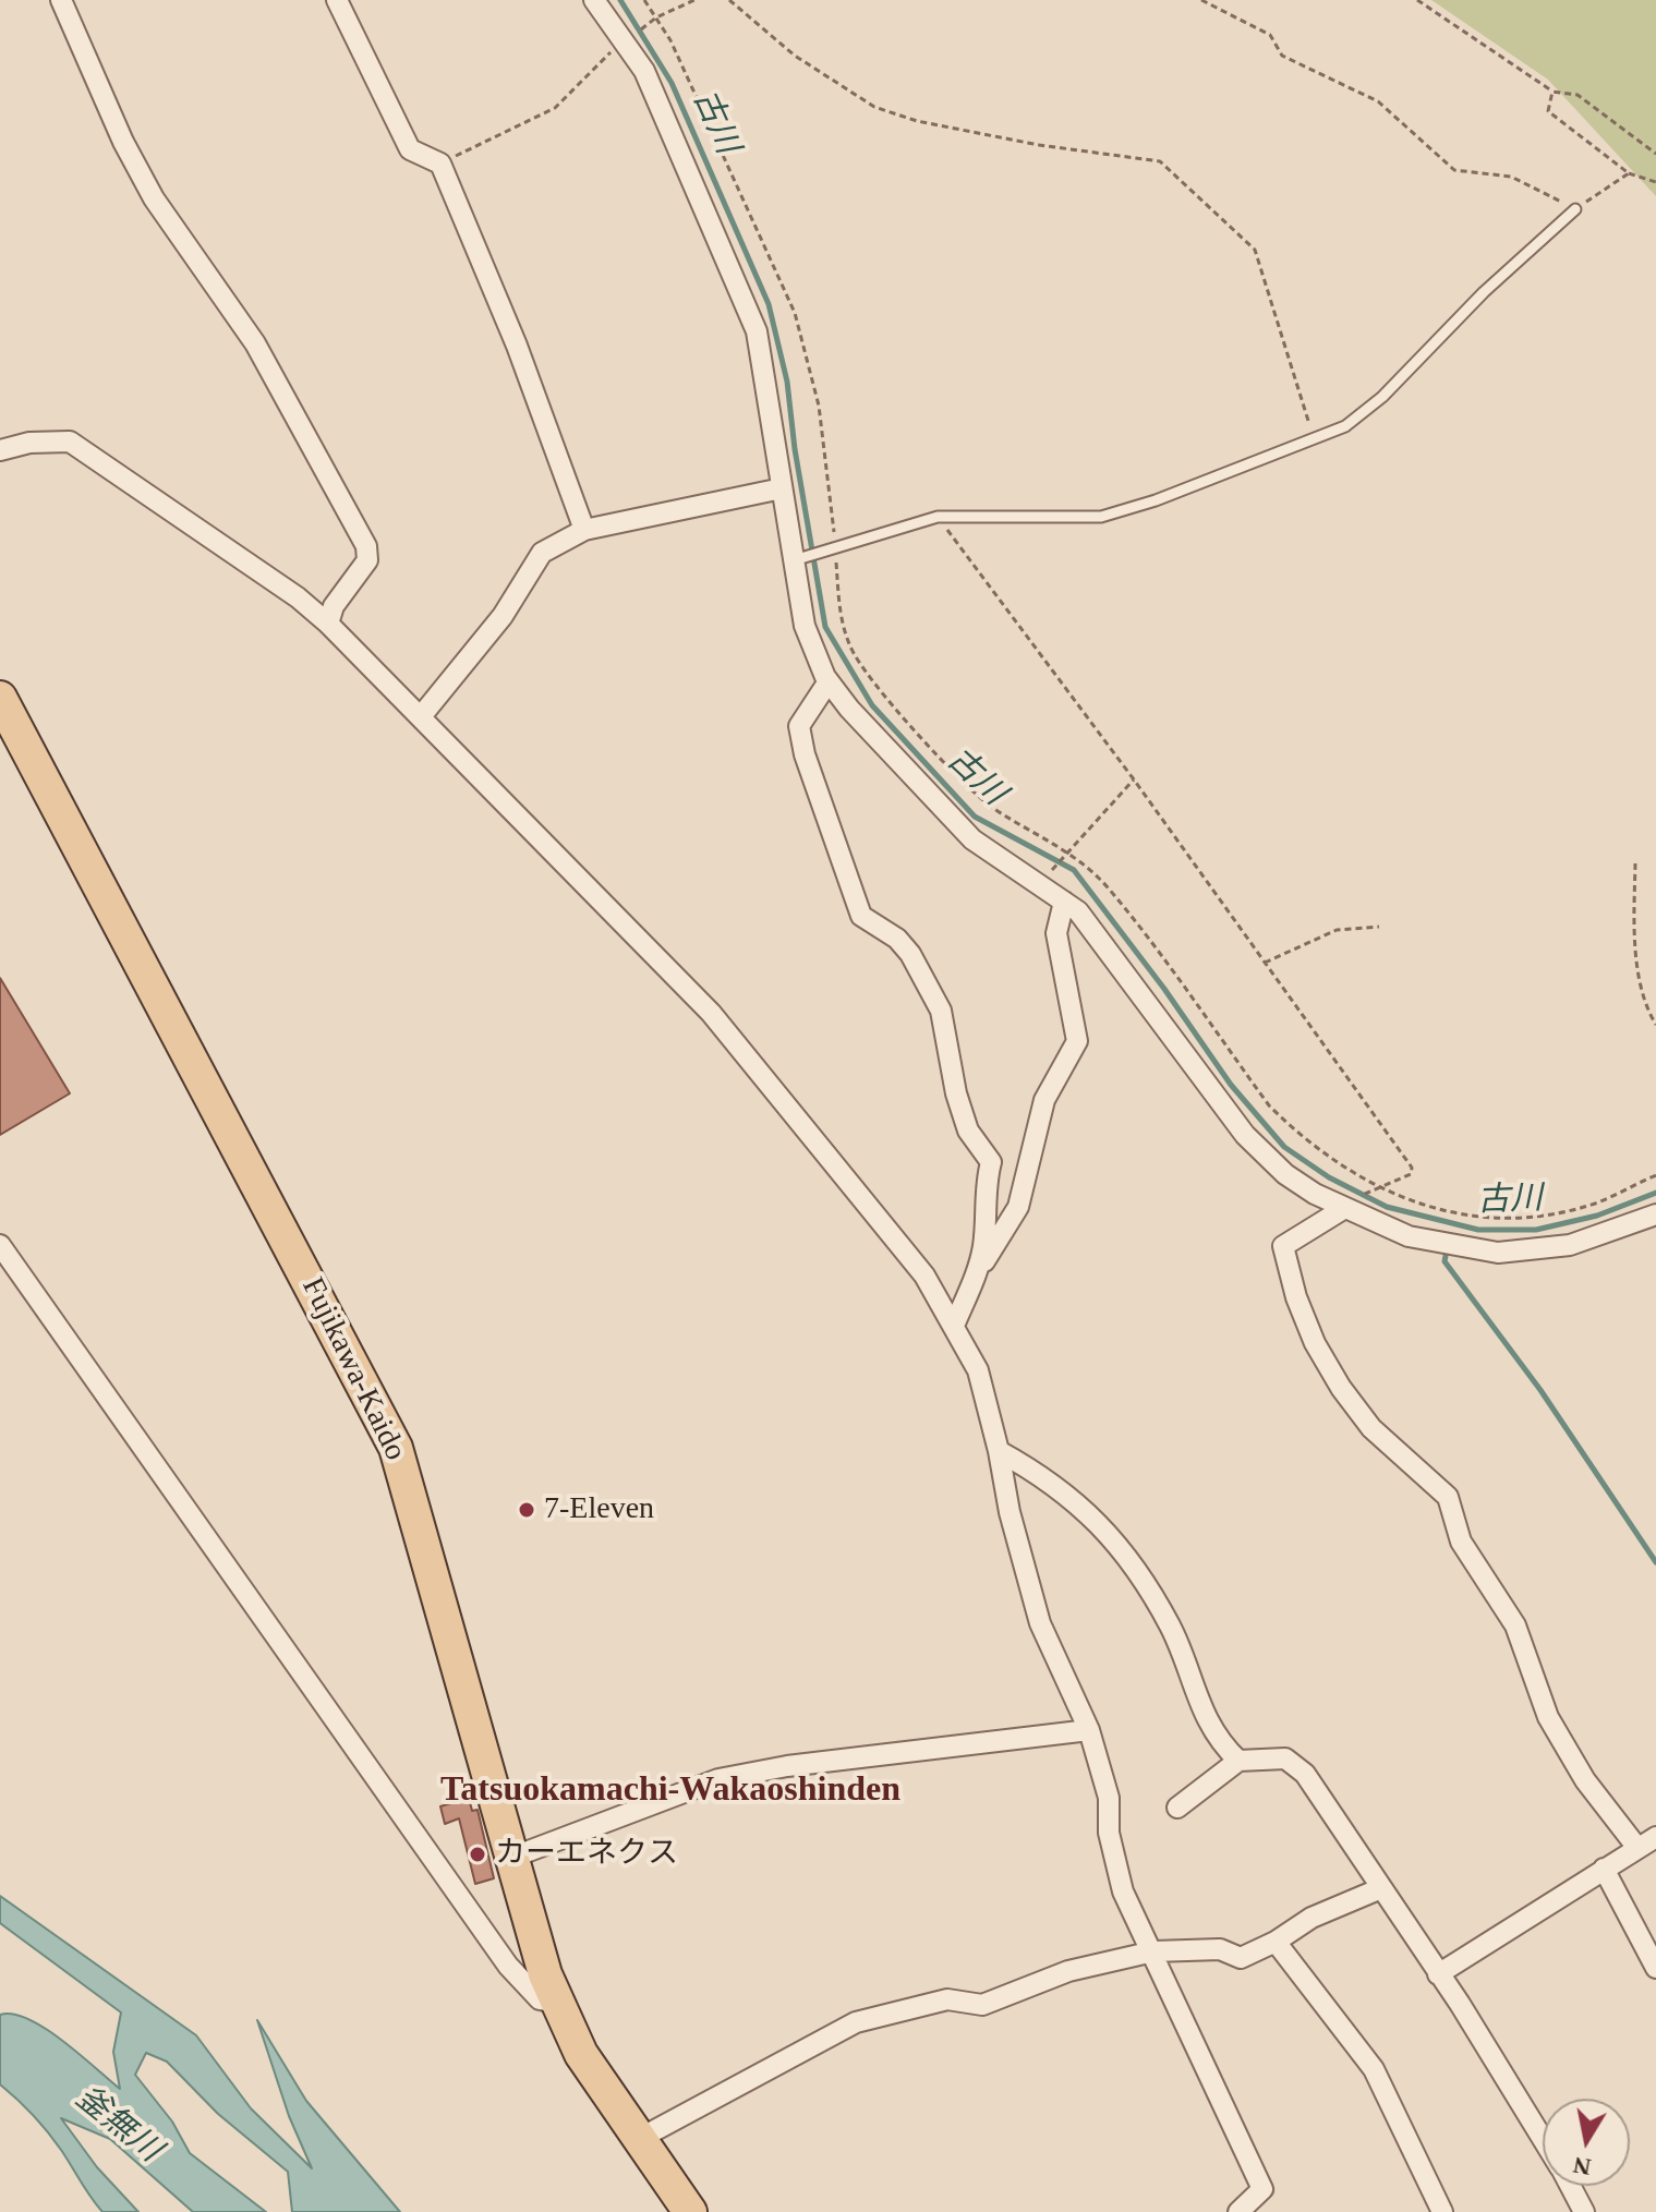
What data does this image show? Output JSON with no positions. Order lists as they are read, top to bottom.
{
  "streets": {
    "main road": ["Fujikawa-Kaido"]
  },
  "districts": ["Tatsuokamachi-Wakaoshinden"],
  "water": ["古川", "釜無川"],
  "places": ["7-Eleven", "カーエネクス"],
  "north": "bottom"
}
